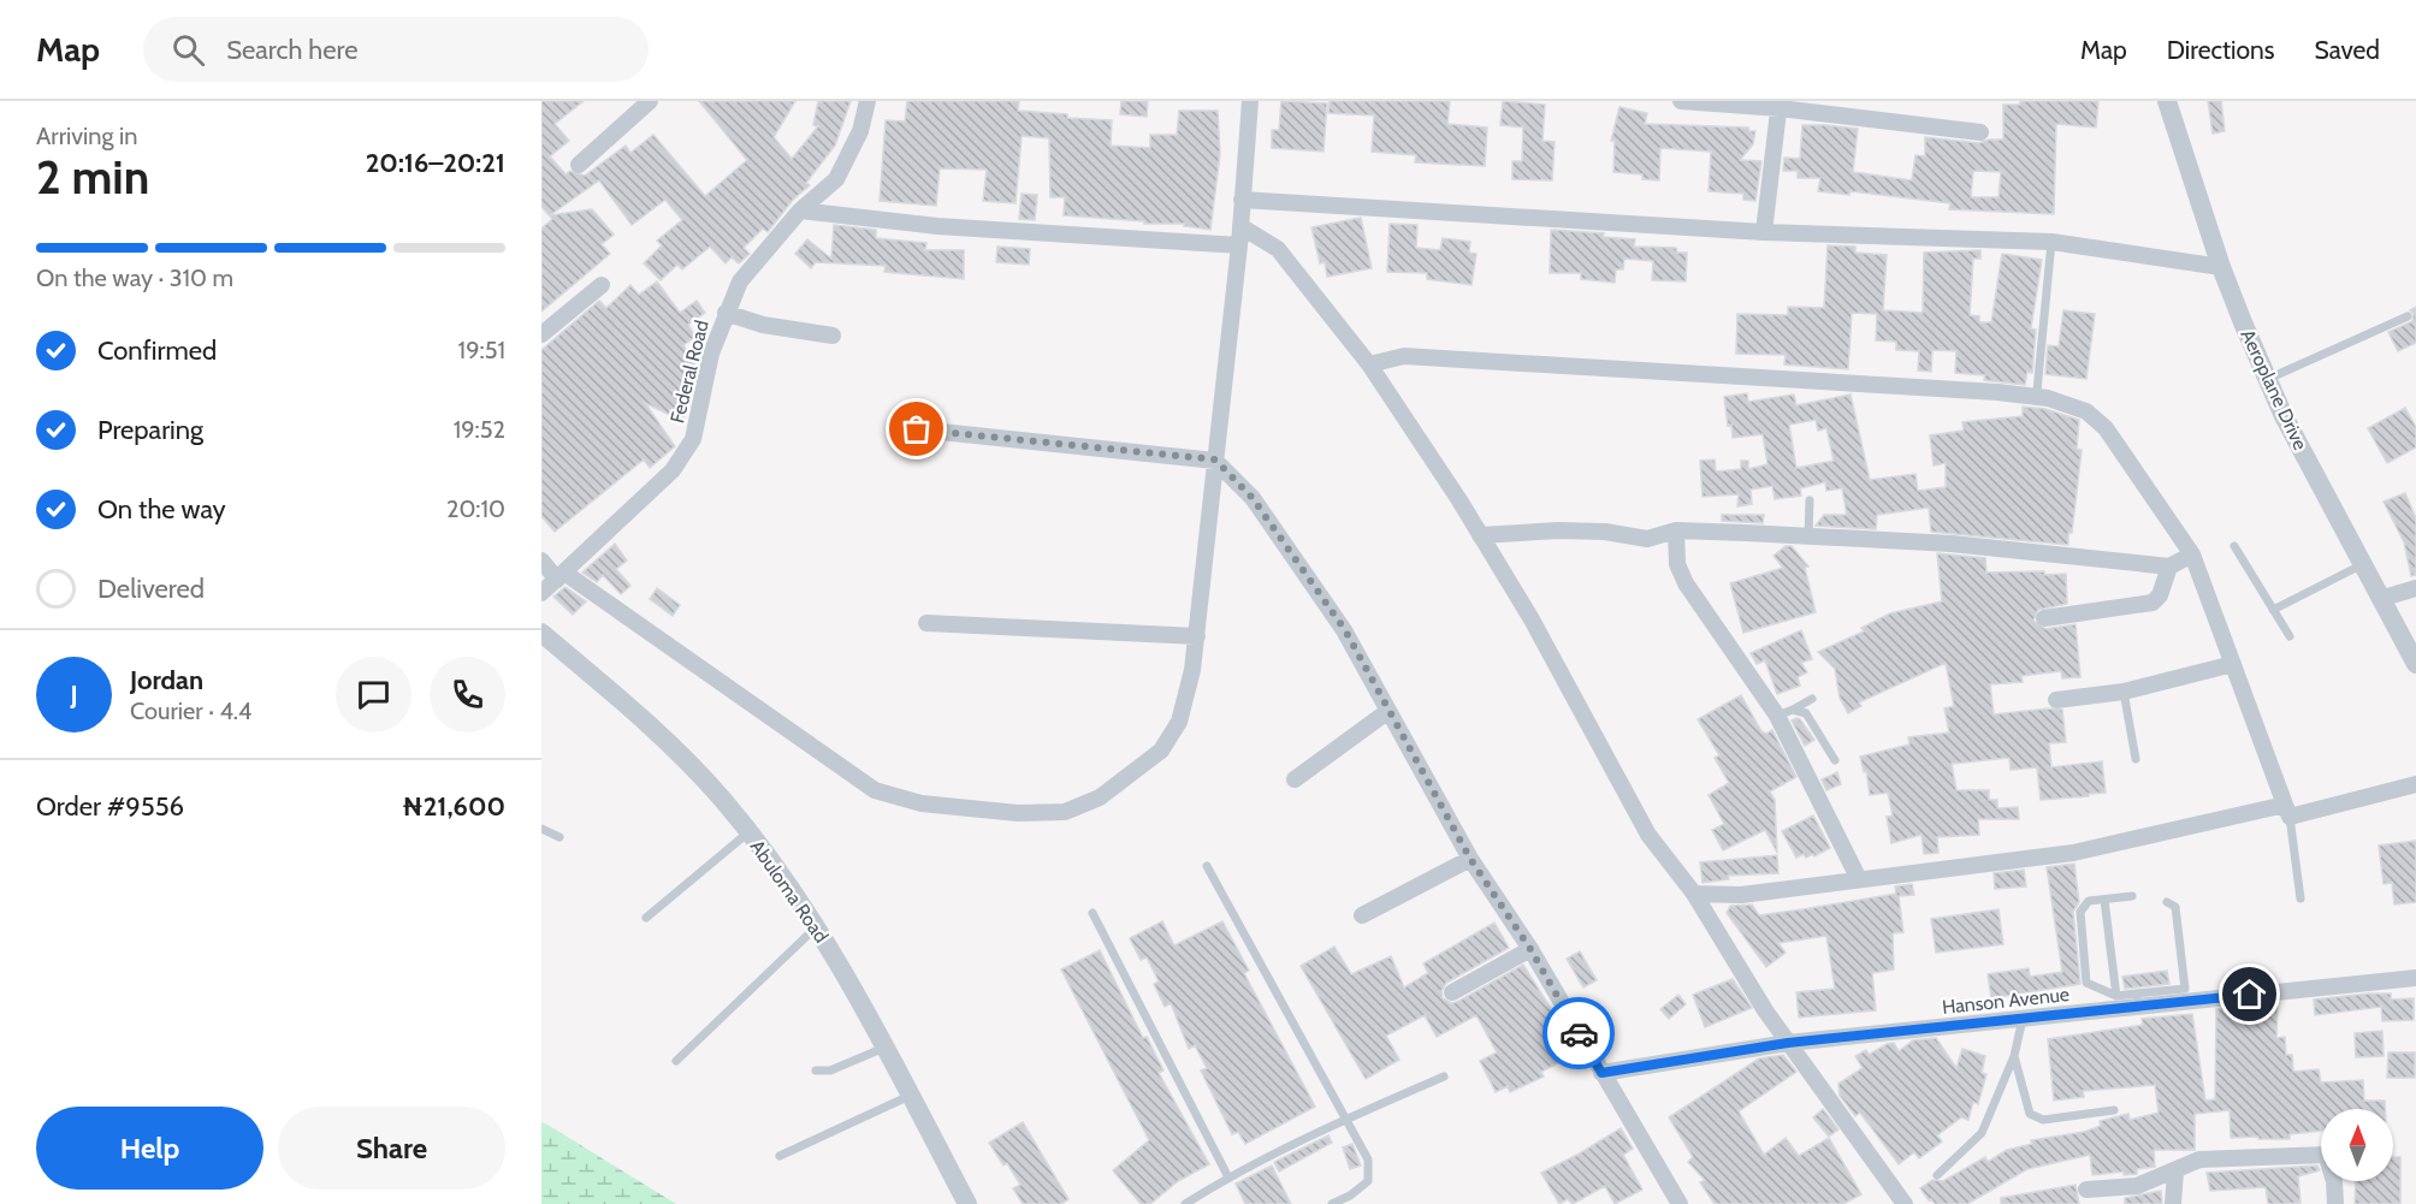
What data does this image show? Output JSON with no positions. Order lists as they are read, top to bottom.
{
  "streets": {
    "street": [
      "Federal Road",
      "Aeroplane Drive",
      "Abuloma Road",
      "Hanson Avenue"
    ]
  },
  "north": "top",
  "page": {
    "header": "Map",
    "search": "Search here",
    "nav": ["Map", "Directions", "Saved"],
    "heading": ["2 min", "Arriving in", "20:16–20:21"],
    "panel": [
      "Jordan",
      "Courier · 4.4",
      "Order #9556",
      "₦21,600"
    ],
    "bar": "On the way · 310 m",
    "list": [
      ["Confirmed", "19:51"],
      ["Preparing", "19:52"],
      ["On the way", "20:10"],
      "Delivered"
    ],
    "round": "J",
    "buttons": ["Help", "Share"]
  }
}
